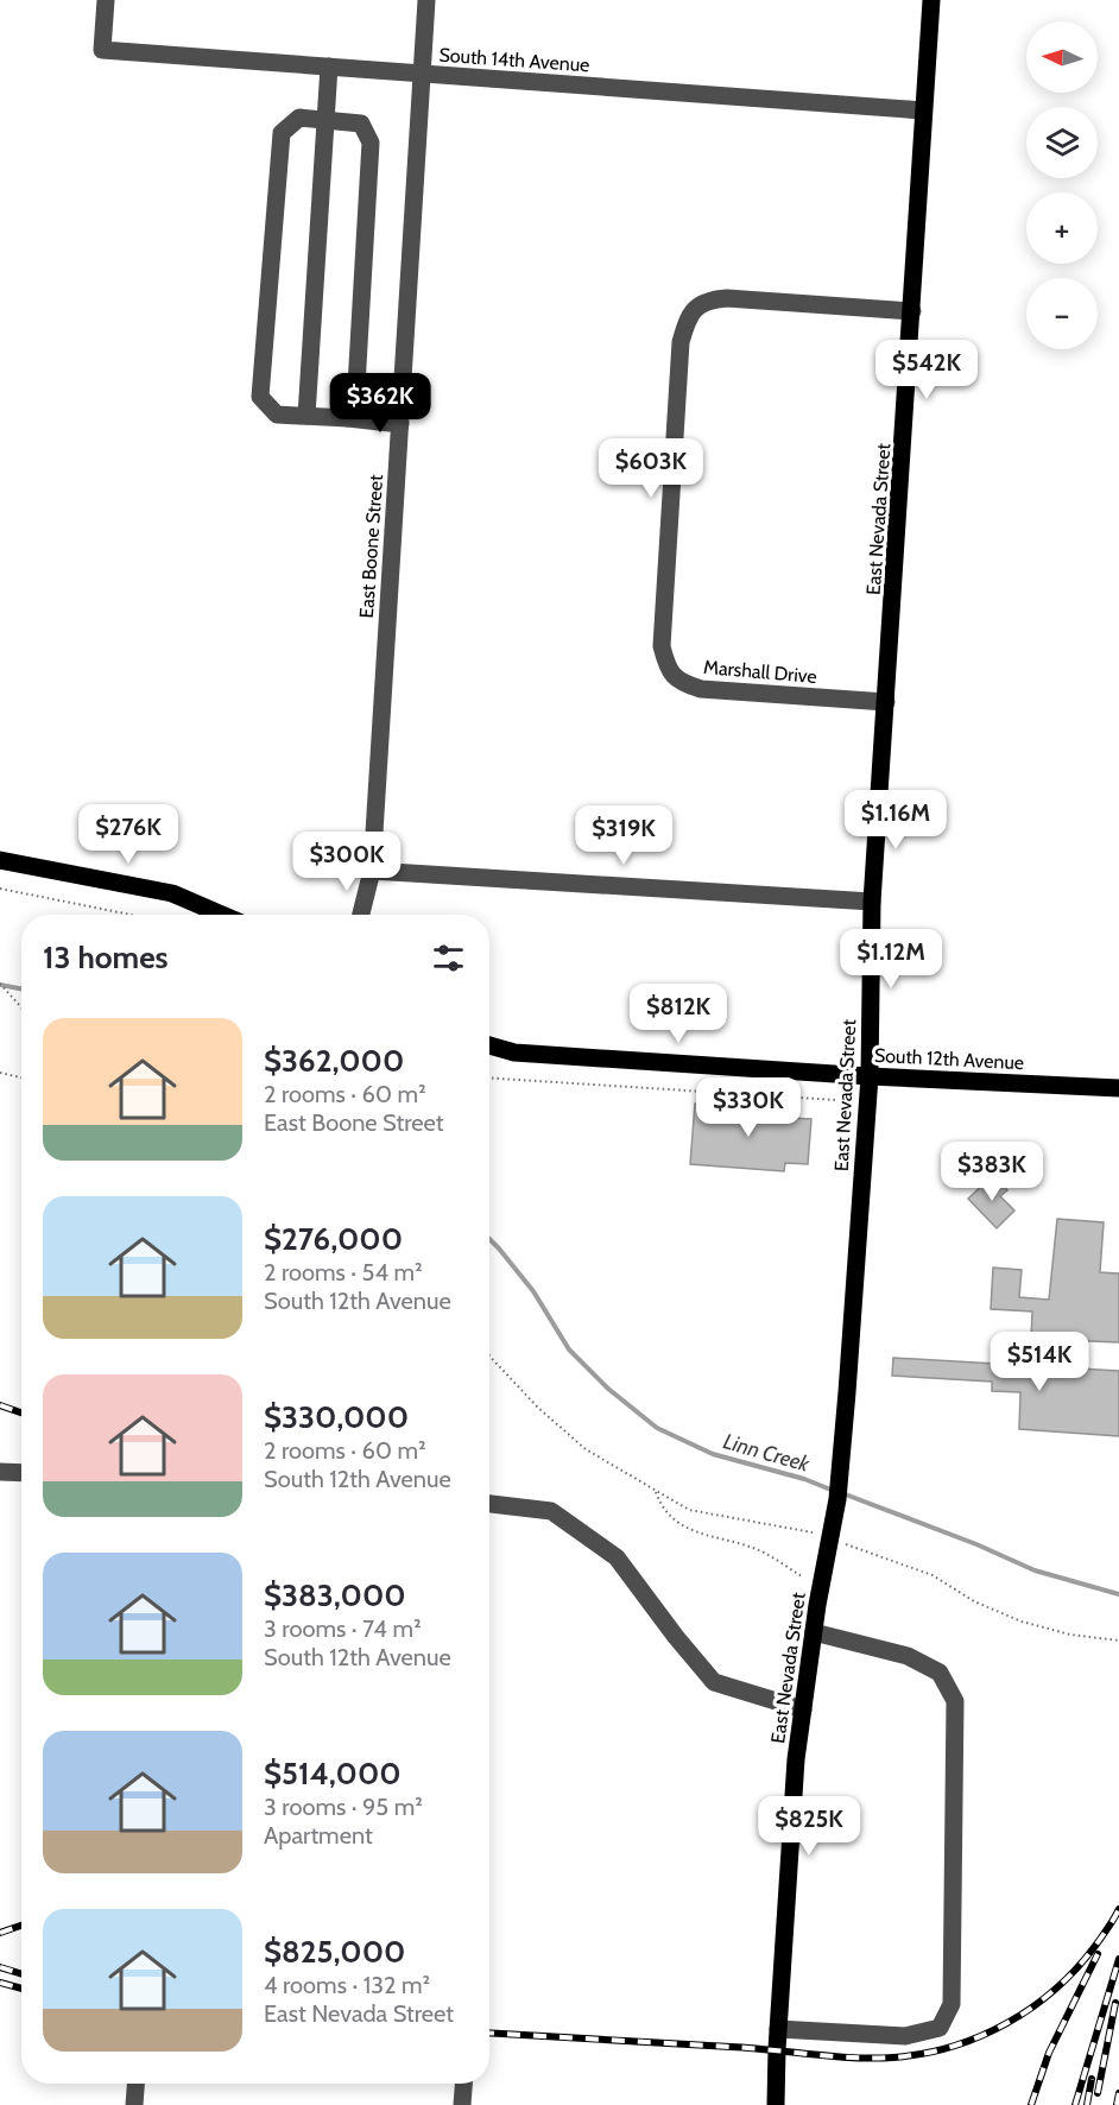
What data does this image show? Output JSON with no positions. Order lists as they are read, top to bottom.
{
  "streets": {
    "main road": ["East Nevada Street", "South 12th Avenue"],
    "street": ["South 14th Avenue", "East Boone Street", "Marshall Drive"]
  },
  "crossings": [
    ["South 14th Avenue", "East Nevada Street"],
    ["South 14th Avenue", "East Boone Street"],
    ["East Nevada Street", "Marshall Drive"],
    ["East Nevada Street", "South 12th Avenue"]
  ],
  "water": ["Linn Creek"],
  "north": "left",
  "page": {
    "map_buttons": ["+", "−"],
    "price": [
      "$542K",
      "$362K",
      "$603K",
      "$1.16M",
      "$276K",
      "$319K",
      "$300K",
      "$1.12M",
      "$812K",
      "$330K",
      "$383K",
      "$514K",
      "$825K"
    ],
    "heading": "13 homes",
    "list": [
      {
        "name": "$362,000",
        "note": "2 rooms · 60 m² · East Boone Street"
      },
      {
        "name": "$276,000",
        "note": "2 rooms · 54 m² · South 12th Avenue"
      },
      {
        "name": "$330,000",
        "note": "2 rooms · 60 m² · South 12th Avenue"
      },
      {
        "name": "$383,000",
        "note": "3 rooms · 74 m² · South 12th Avenue"
      },
      {
        "name": "$514,000",
        "note": "3 rooms · 95 m² · Apartment"
      },
      {
        "name": "$825,000",
        "note": "4 rooms · 132 m² · East Nevada Street"
      }
    ]
  }
}
